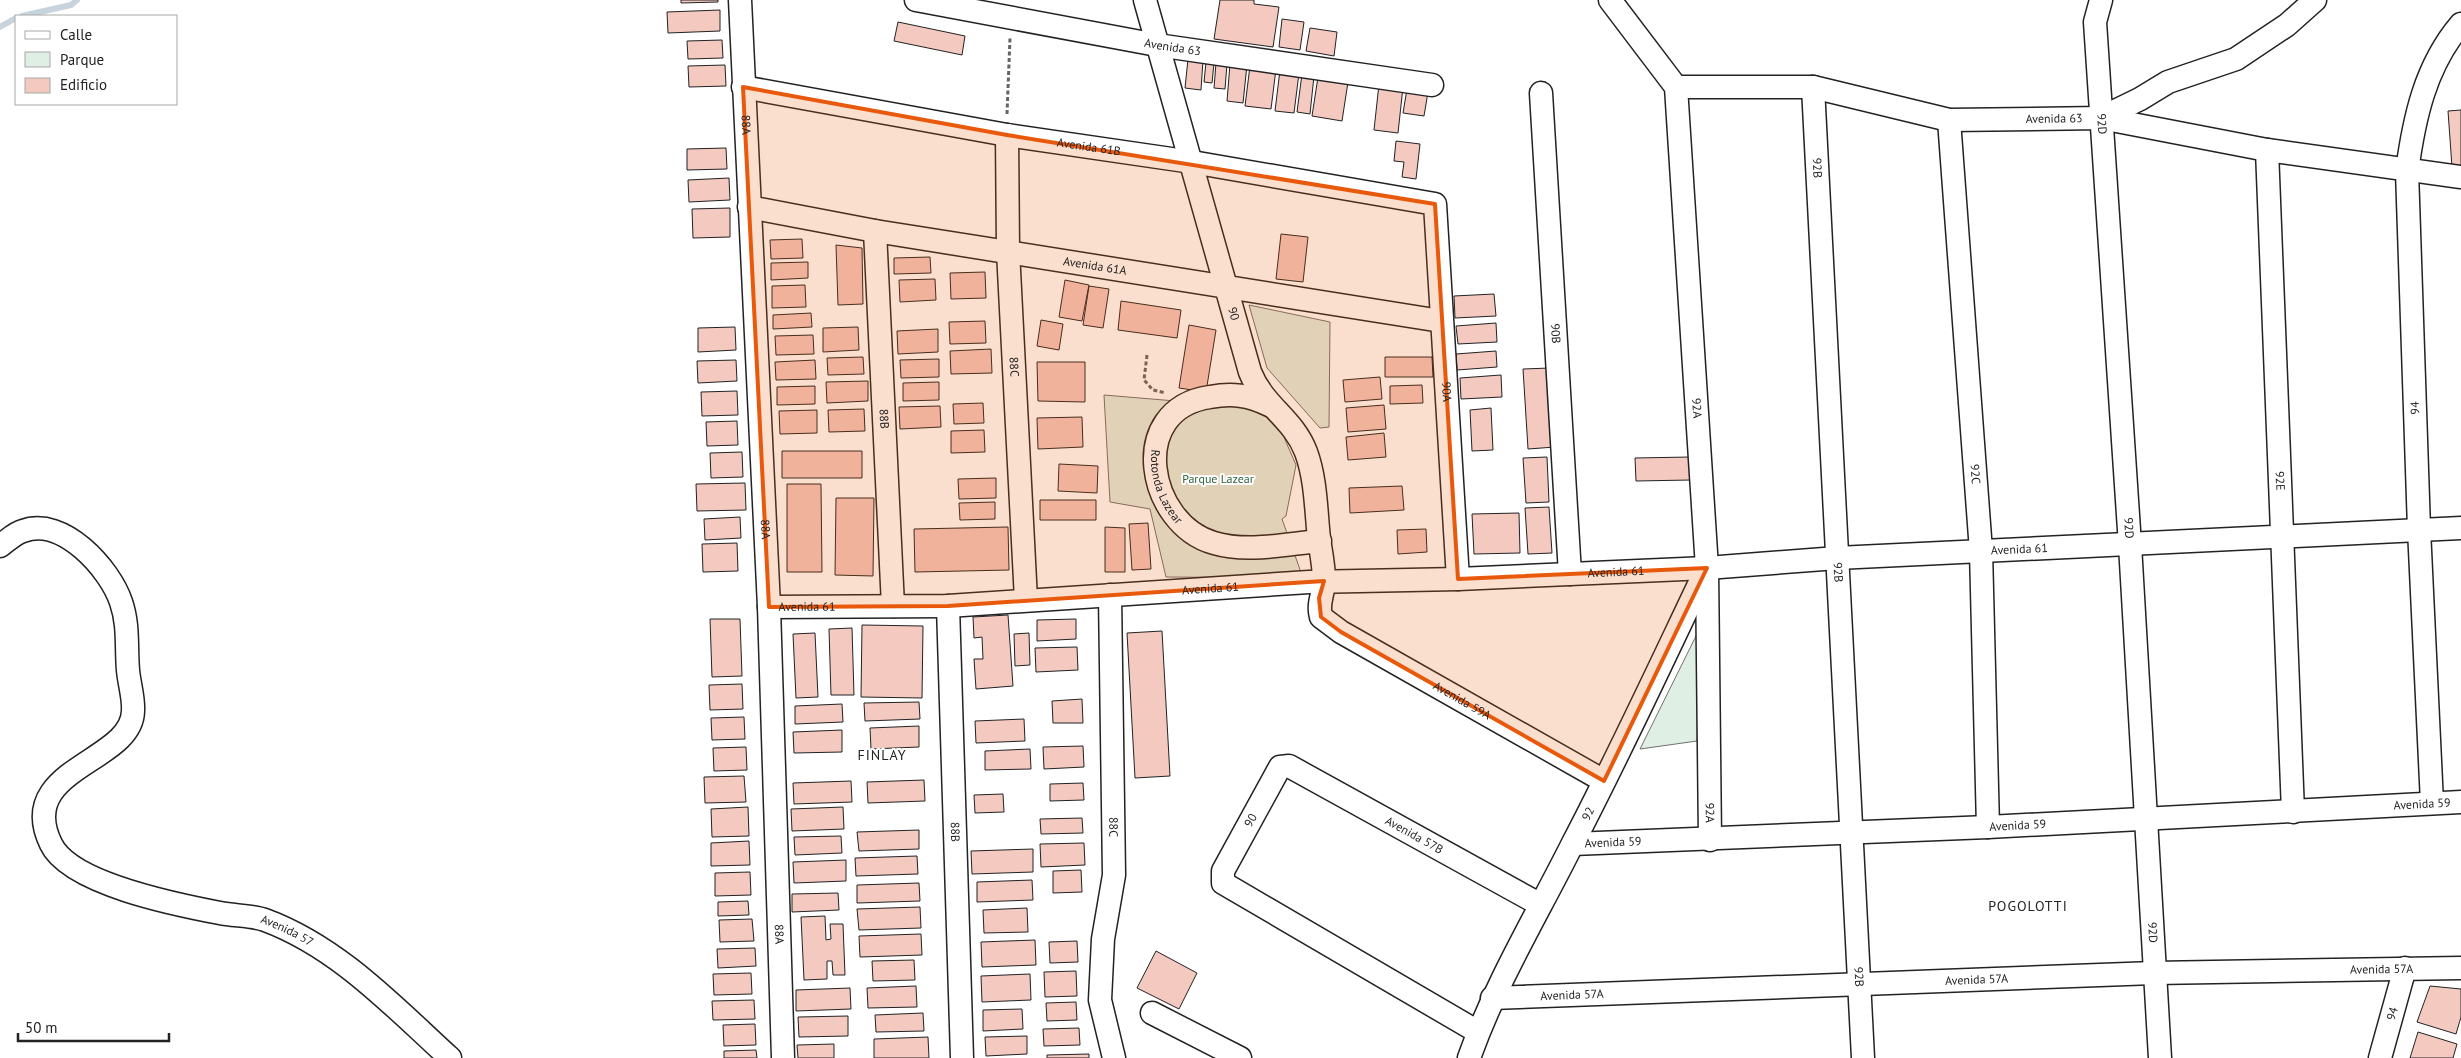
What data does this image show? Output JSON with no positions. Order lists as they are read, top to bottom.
{
  "streets": {
    "street": [
      "Avenida 63",
      "88A",
      "92D",
      "Avenida 61B",
      "92B",
      "Avenida 61A",
      "90",
      "90B",
      "88C",
      "90A",
      "92A",
      "94",
      "88B",
      "92C",
      "92E",
      "Rotonda Lazear",
      "Avenida 61",
      "Avenida 59A",
      "Avenida 59",
      "92",
      "Avenida 57B",
      "Avenida 57",
      "Avenida 57A"
    ]
  },
  "crossings": [
    ["Avenida 63", "92D"],
    ["Avenida 63", "92B"],
    ["Avenida 63", "90"],
    ["Avenida 63", "92A"],
    ["Avenida 63", "94"],
    ["Avenida 63", "92C"],
    ["Avenida 63", "92E"],
    ["88A", "Avenida 61B"],
    ["88A", "Avenida 61A"],
    ["88A", "Avenida 61"],
    ["92D", "Avenida 61"],
    ["92D", "Avenida 59"],
    ["92D", "Avenida 57A"],
    ["Avenida 61B", "90"],
    ["Avenida 61B", "88C"],
    ["Avenida 61B", "90A"],
    ["92B", "Avenida 61"],
    ["92B", "Avenida 59"],
    ["92B", "Avenida 57A"],
    ["Avenida 61A", "90"],
    ["Avenida 61A", "88C"],
    ["Avenida 61A", "90A"],
    ["Avenida 61A", "88B"],
    ["90", "Rotonda Lazear"],
    ["90", "Avenida 61"],
    ["90", "Avenida 59A"],
    ["90", "92"],
    ["90", "Avenida 57B"],
    ["90B", "Avenida 61"],
    ["88C", "Avenida 61"],
    ["90A", "Avenida 61"],
    ["92A", "Avenida 61"],
    ["92A", "Avenida 59"],
    ["92A", "92"],
    ["94", "Avenida 61"],
    ["94", "Avenida 59"],
    ["94", "Avenida 57A"],
    ["88B", "Avenida 61"],
    ["92C", "Avenida 61"],
    ["92C", "Avenida 59"],
    ["92E", "Avenida 61"],
    ["92E", "Avenida 59"],
    ["Avenida 61", "92"],
    ["Avenida 59A", "92"],
    ["Avenida 59", "92"],
    ["92", "Avenida 57B"],
    ["92", "Avenida 57A"]
  ],
  "districts": ["FINLAY", "POGOLOTTI"],
  "parks": ["Parque Lazear"],
  "legend": ["Calle", "Parque", "Edificio"],
  "scale_bar": "50 m"
}
